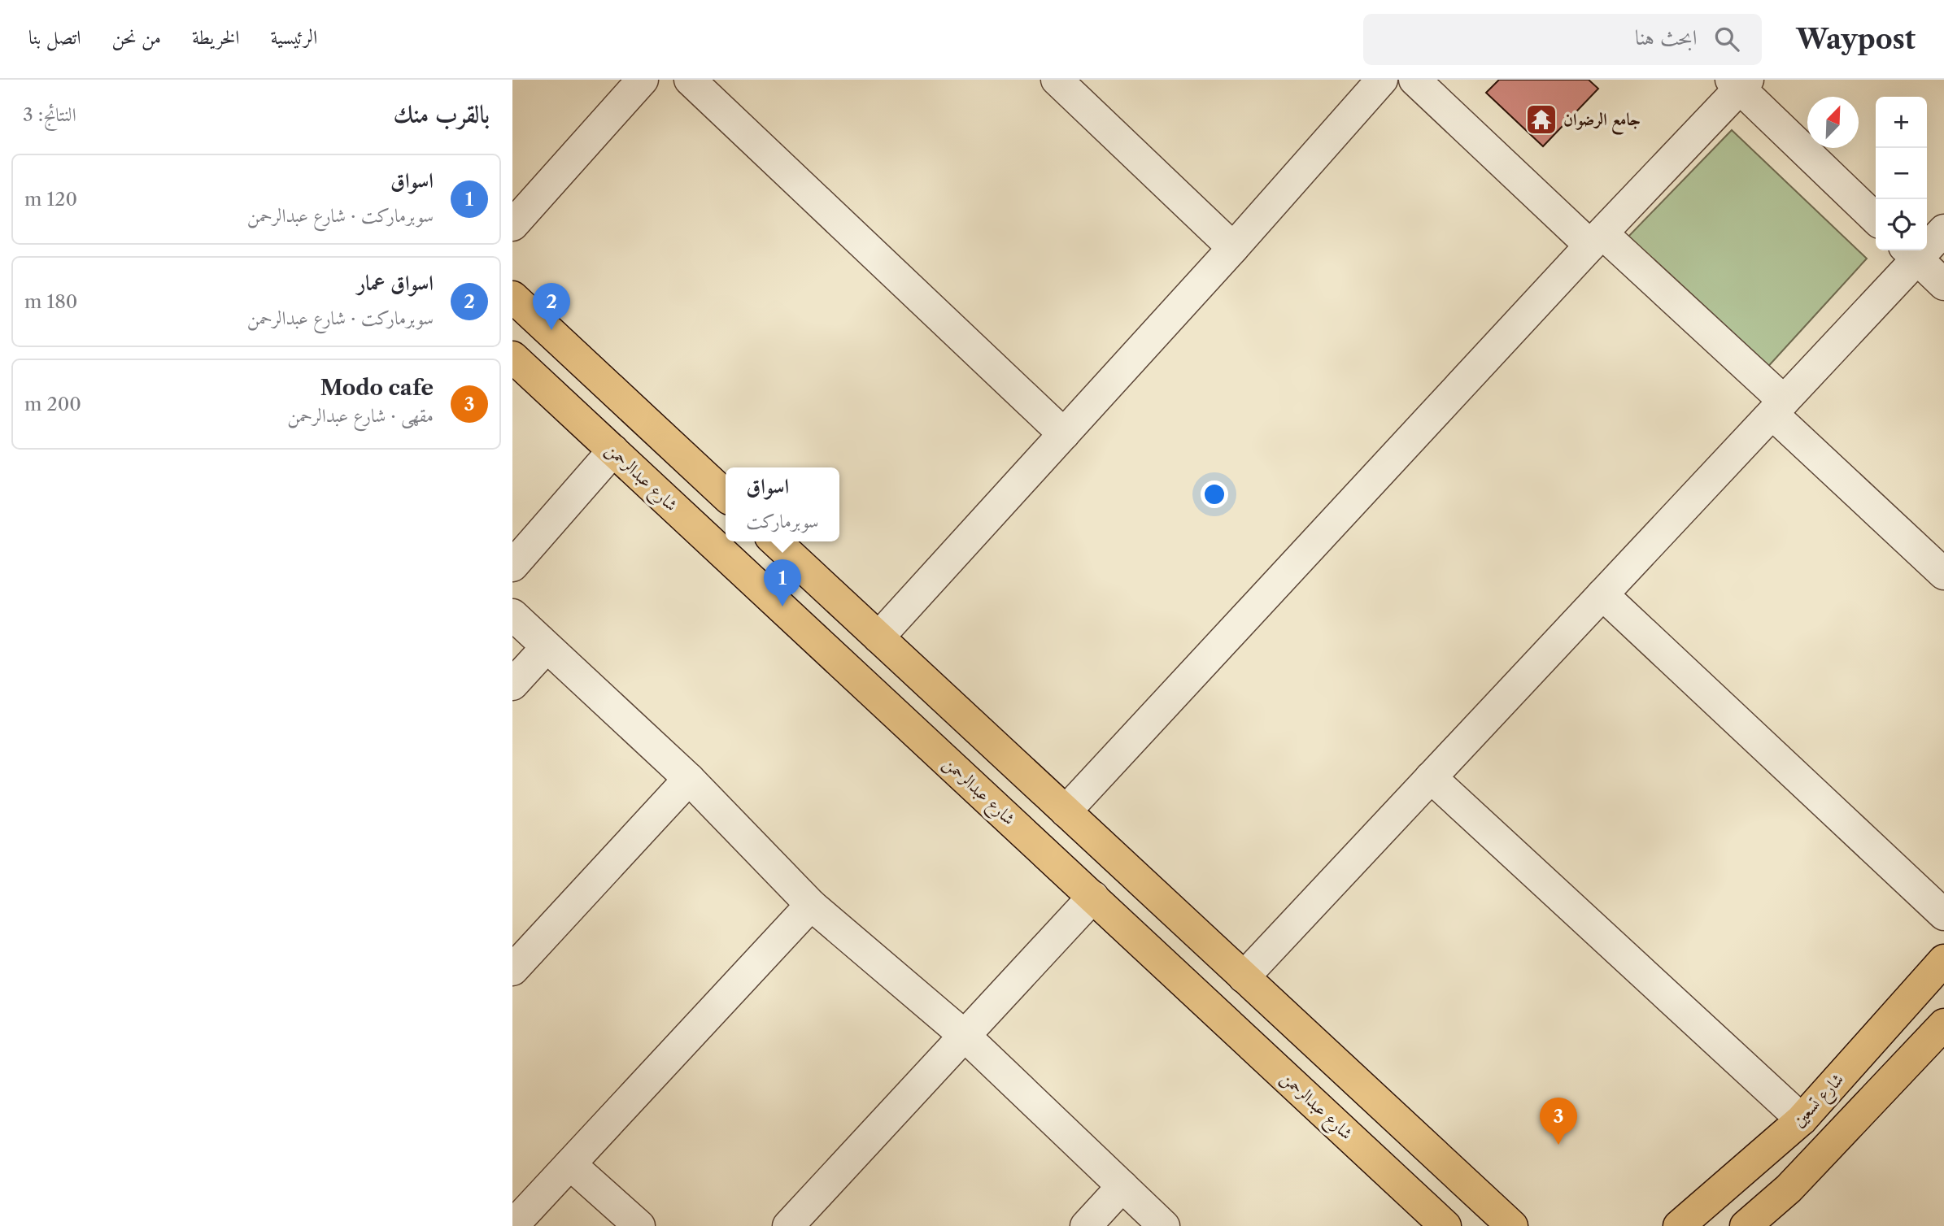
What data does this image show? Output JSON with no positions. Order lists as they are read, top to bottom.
{
  "streets": {
    "main road": ["شارع عبدالرحمن", "شارع تسعين"]
  },
  "places": {
    "temple": ["جامع الرضوان"]
  },
  "north": "top right",
  "page": {
    "header": "Waypost",
    "search": "ابحث هنا",
    "nav": [
      "الرئيسية",
      "الخريطة",
      "من نحن",
      "اتصل بنا"
    ],
    "heading": ["بالقرب منك", "النتائج: 3"],
    "map_buttons": ["+", "−"],
    "list": [
      {
        "mark": "1",
        "name": "اسواق",
        "note": "سوبرماركت · شارع عبدالرحمن",
        "value": "120 m"
      },
      {
        "mark": "2",
        "name": "اسواق عمار",
        "note": "سوبرماركت · شارع عبدالرحمن",
        "value": "180 m"
      },
      {
        "mark": "3",
        "name": "Modo cafe",
        "note": "مقهى · شارع عبدالرحمن",
        "value": "200 m"
      }
    ],
    "pins": ["2", "1", "3"],
    "popup": ["اسواق", "سوبرماركت"]
  }
}
